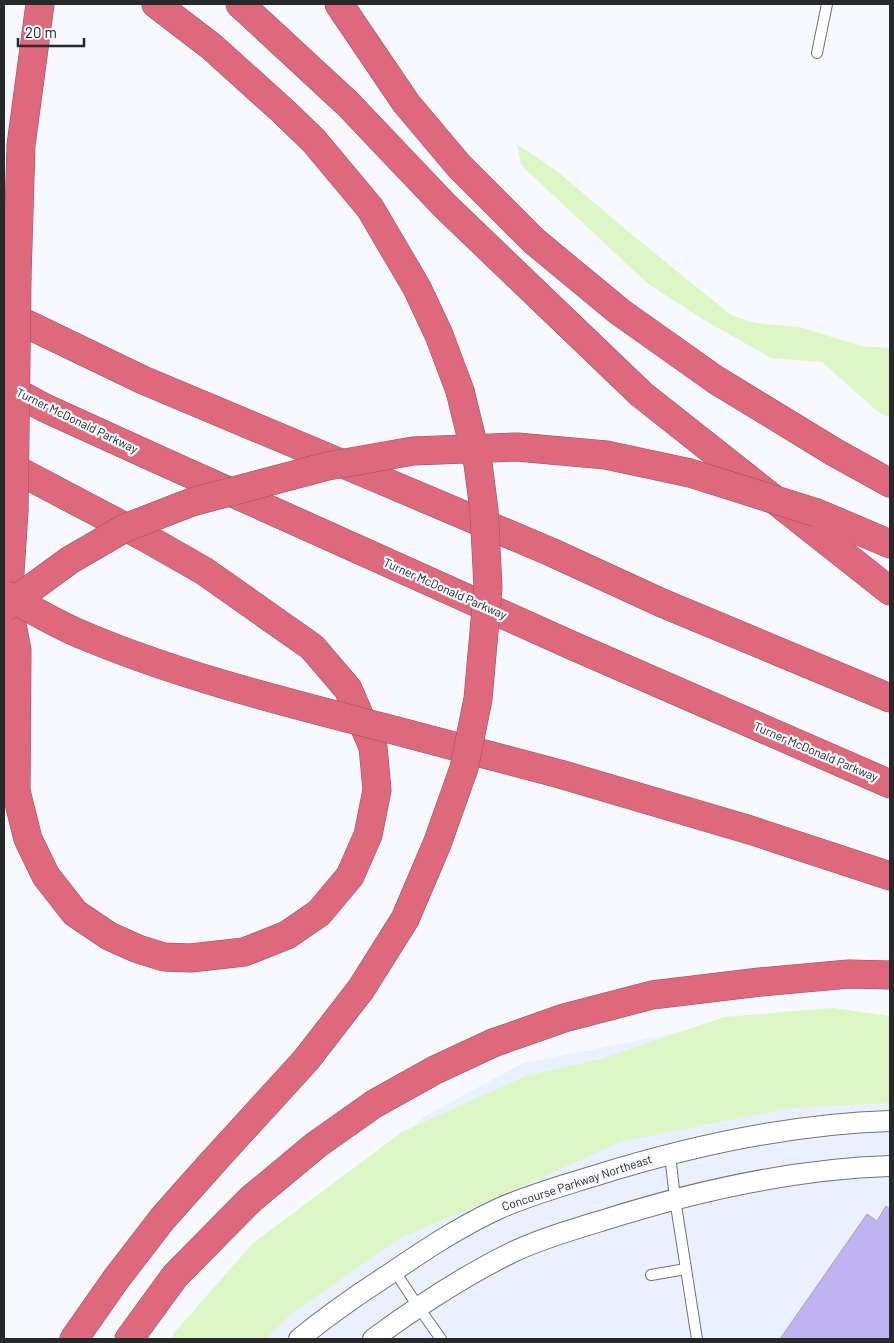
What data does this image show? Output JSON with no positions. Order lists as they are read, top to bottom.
{
  "streets": {
    "highway": ["Turner McDonald Parkway"],
    "street": ["Concourse Parkway Northeast"]
  },
  "scale_bar": "20 m"
}
